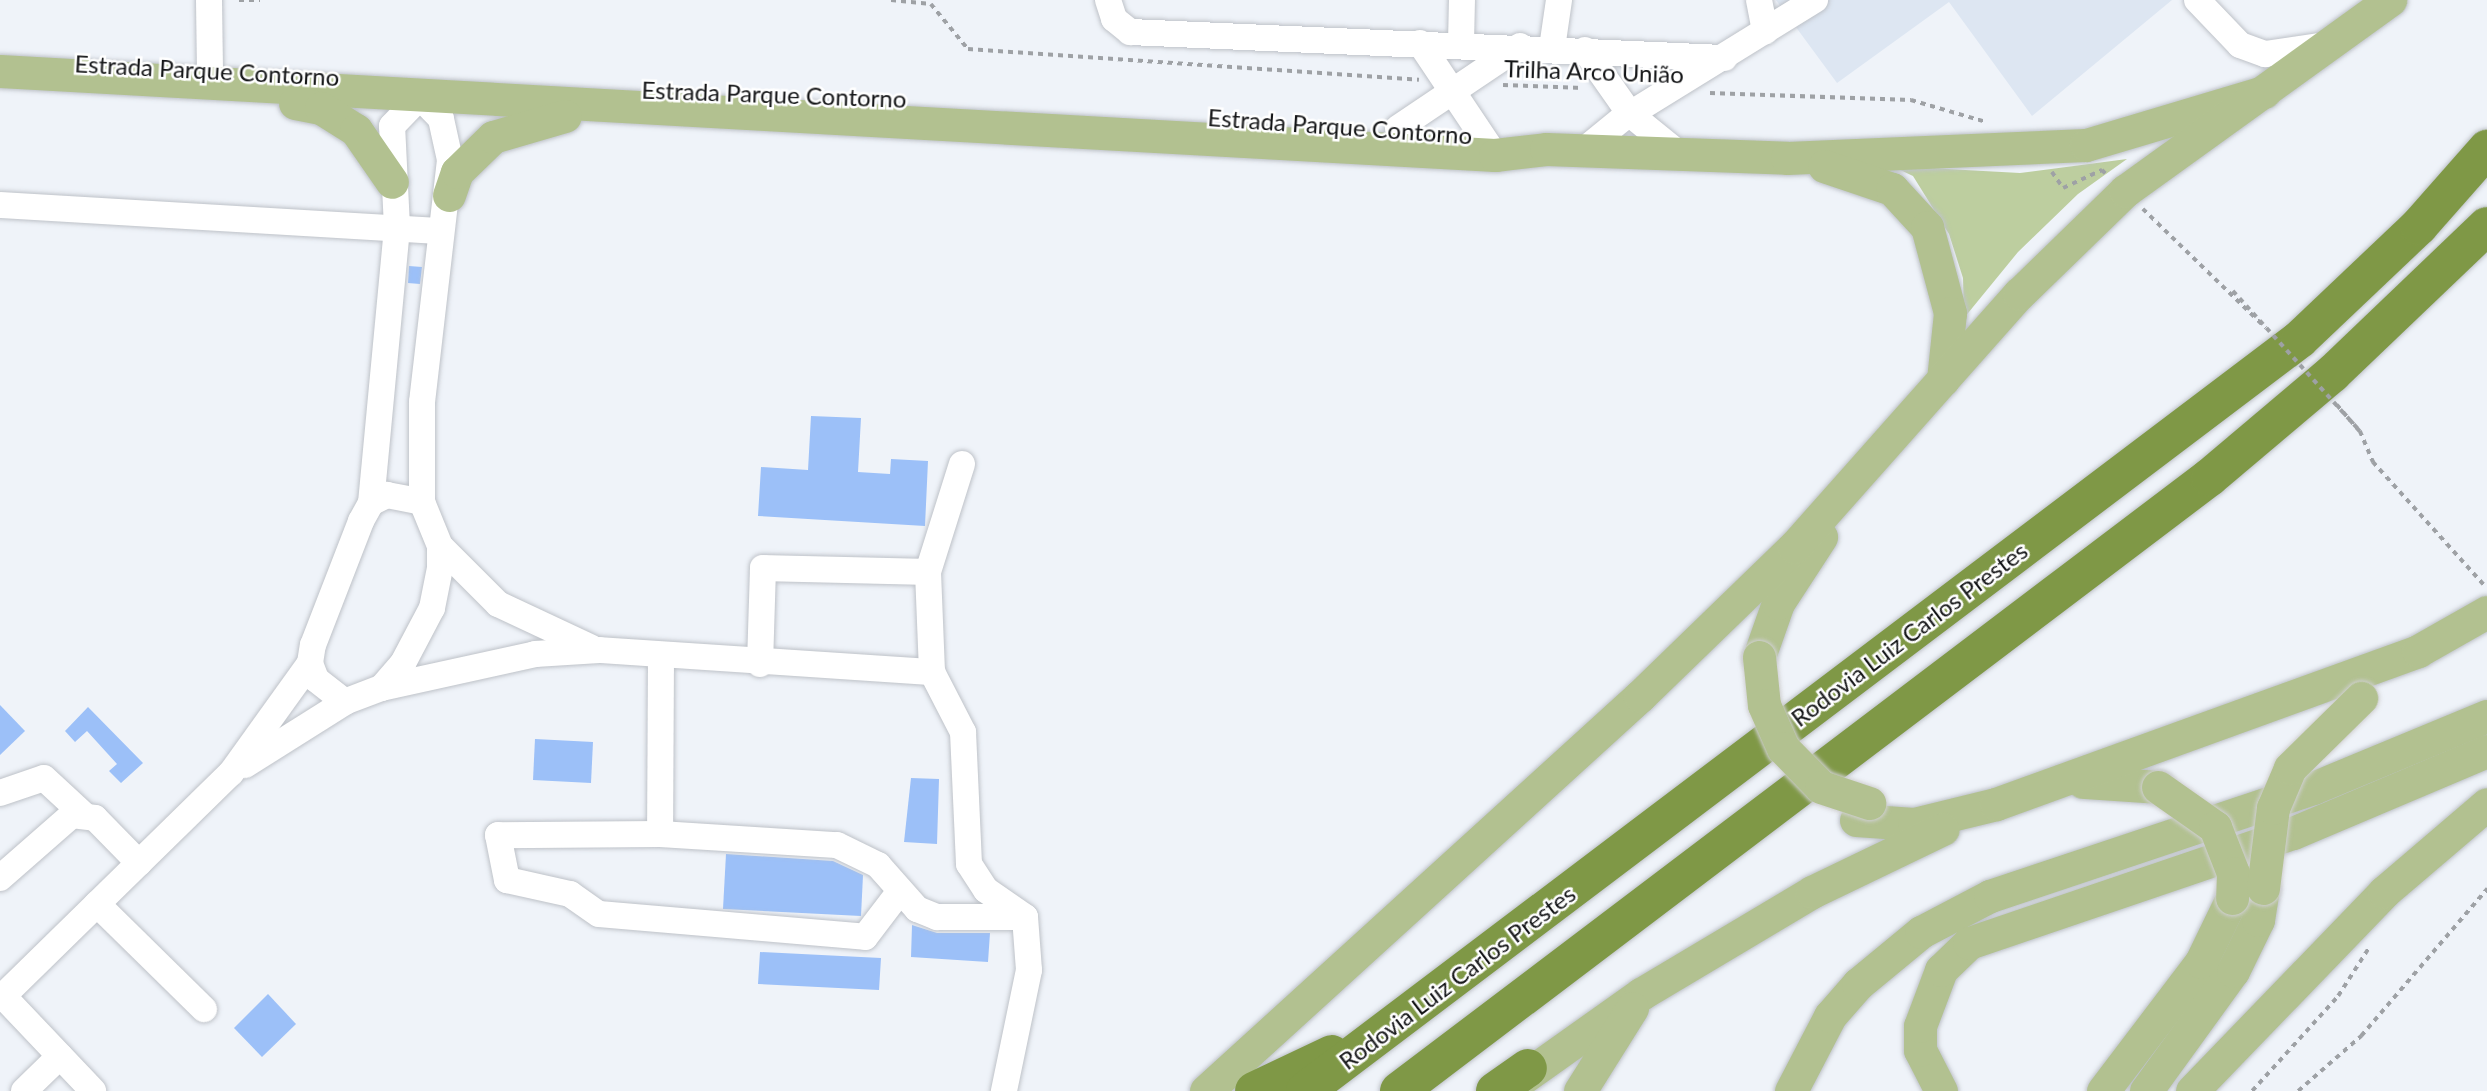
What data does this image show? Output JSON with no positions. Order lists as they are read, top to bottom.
{
  "streets": {
    "highway": ["Rodovia Luiz Carlos Prestes"],
    "main road": ["Estrada Parque Contorno"],
    "path": ["Trilha Arco União"]
  }
}
